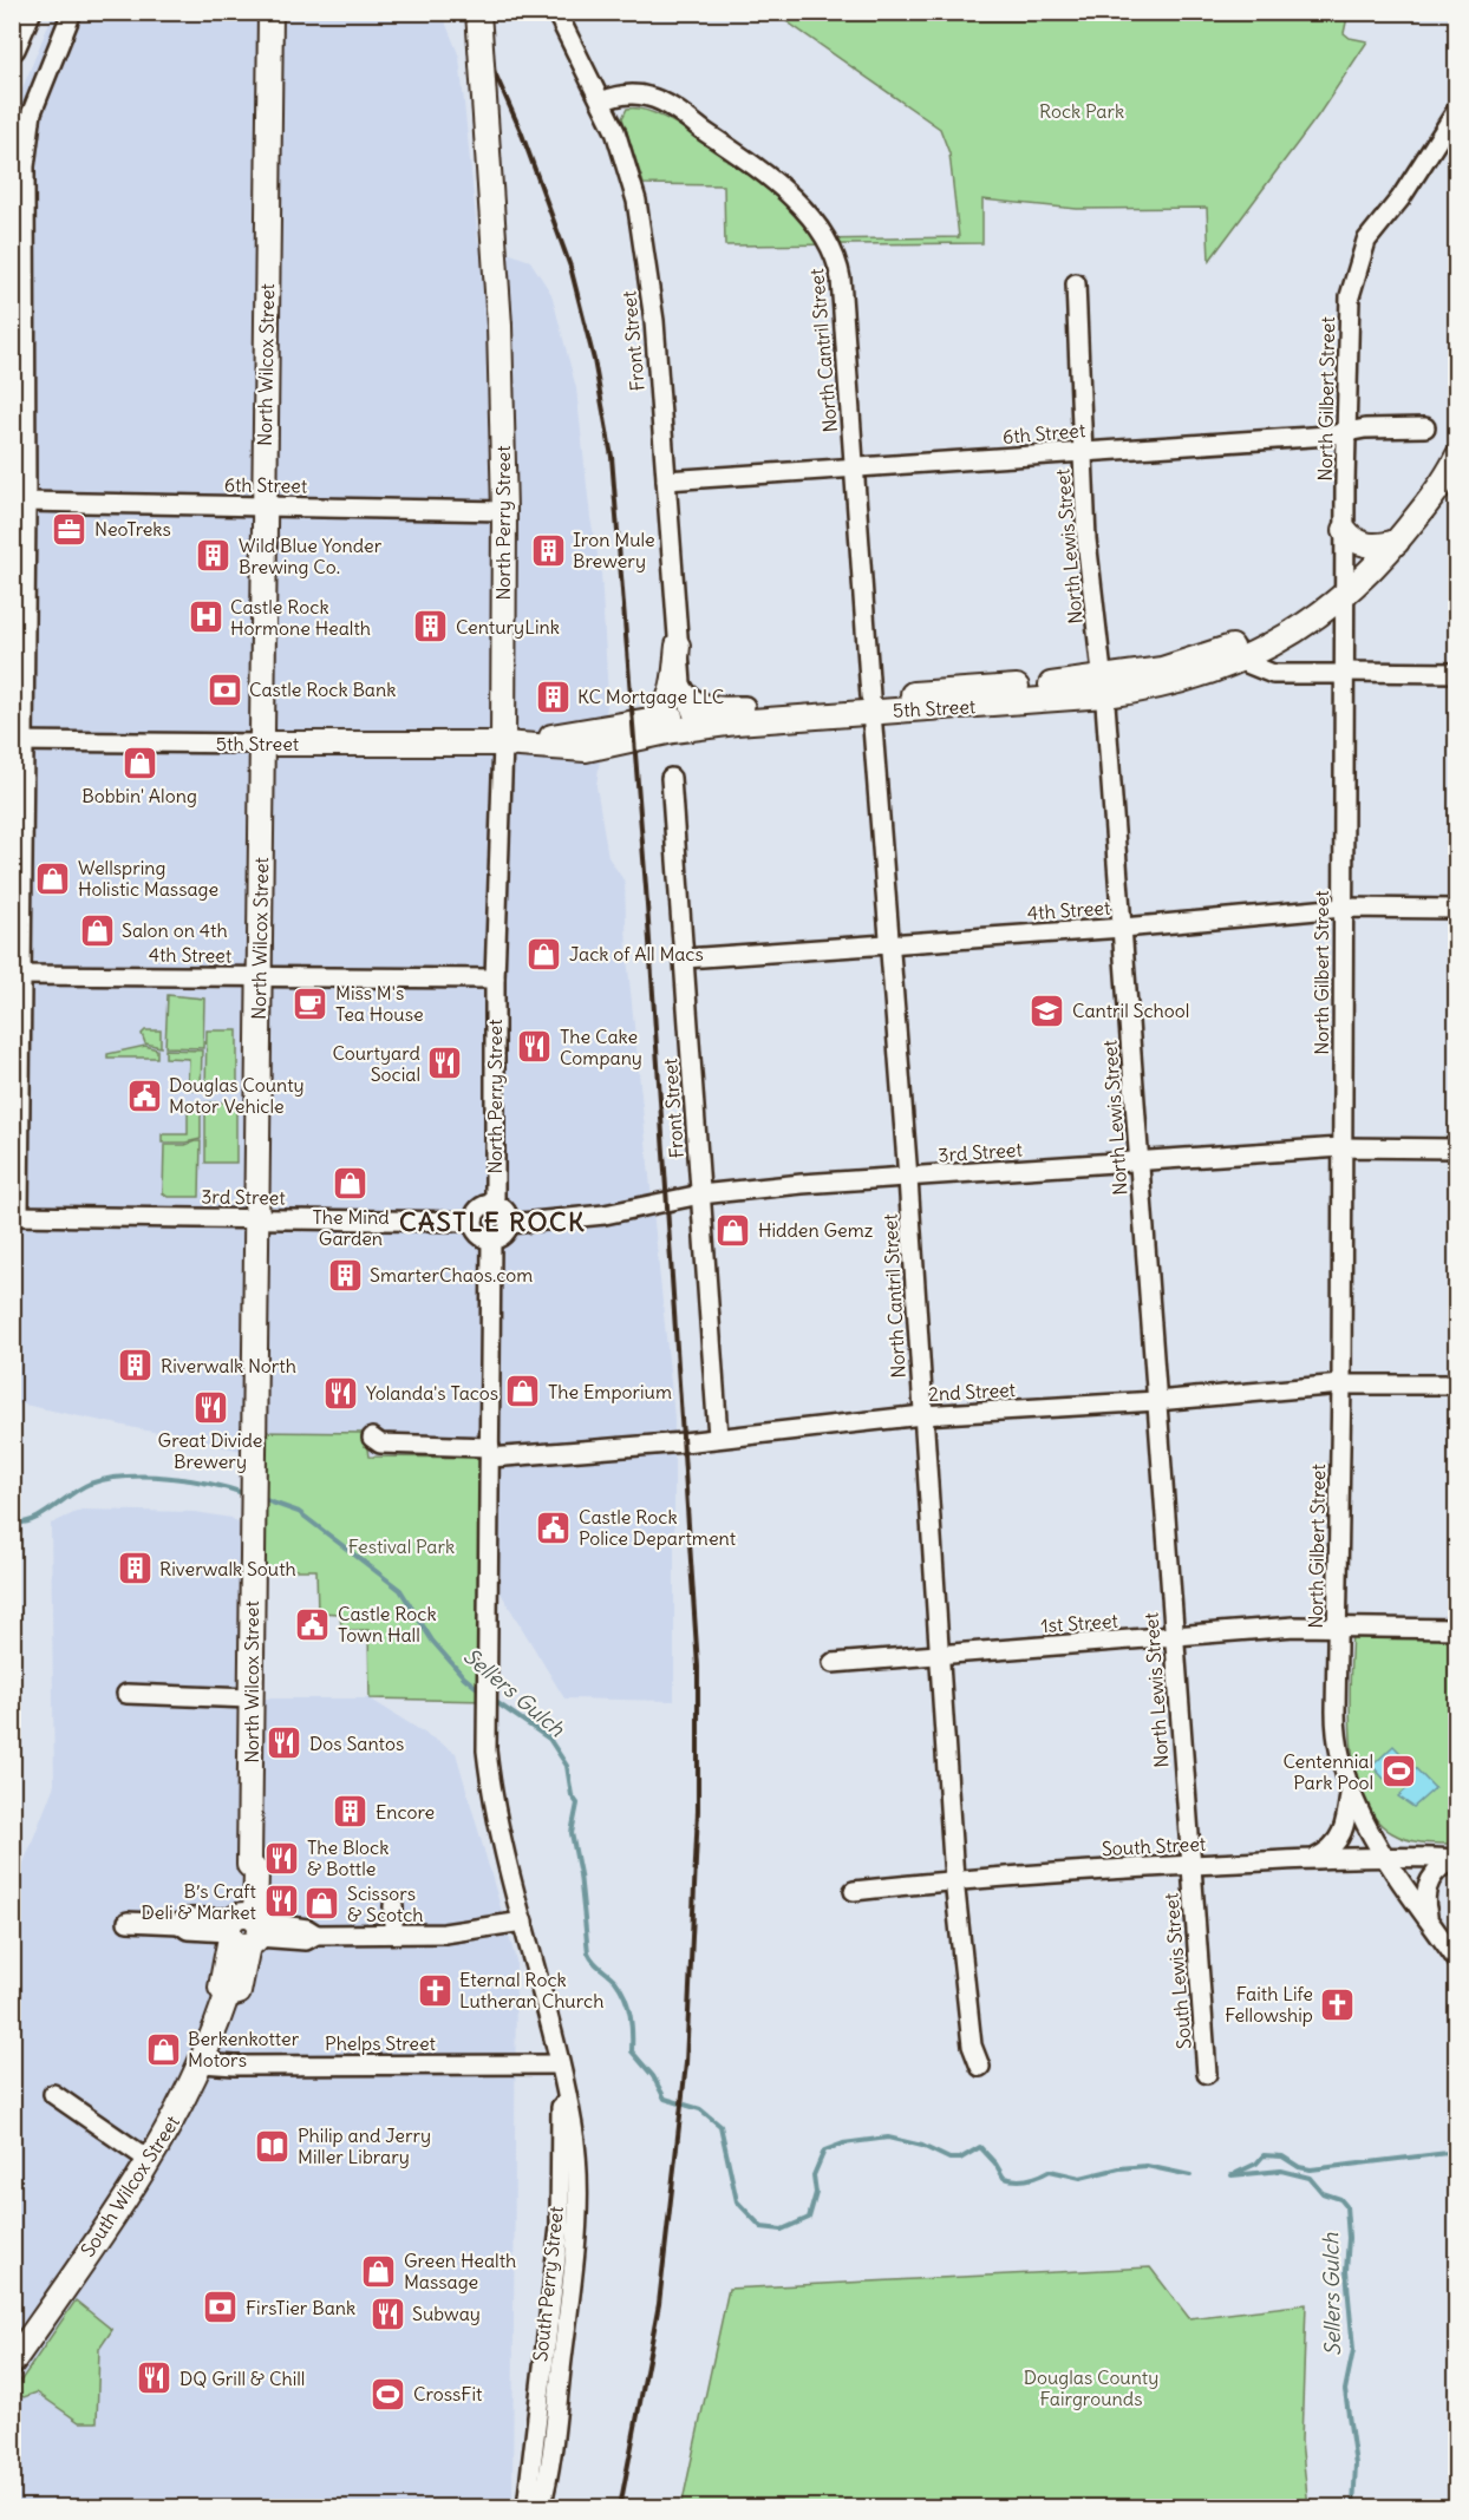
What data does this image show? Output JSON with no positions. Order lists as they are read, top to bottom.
{
  "streets": {
    "main road": [
      "North Wilcox Street",
      "North Perry Street",
      "5th Street",
      "South Wilcox Street"
    ],
    "street": [
      "Front Street",
      "North Cantril Street",
      "North Gilbert Street",
      "6th Street",
      "North Lewis Street",
      "4th Street",
      "3rd Street",
      "2nd Street",
      "1st Street",
      "South Street",
      "South Lewis Street",
      "Phelps Street",
      "South Perry Street"
    ]
  },
  "crossings": [
    ["Front Street", "North Cantril Street"],
    ["Front Street", "6th Street"],
    ["Front Street", "5th Street"],
    ["Front Street", "4th Street"],
    ["Front Street", "3rd Street"],
    ["Front Street", "2nd Street"],
    ["North Cantril Street", "6th Street"],
    ["North Cantril Street", "5th Street"],
    ["North Cantril Street", "4th Street"],
    ["North Cantril Street", "3rd Street"],
    ["North Cantril Street", "2nd Street"],
    ["North Cantril Street", "1st Street"],
    ["North Cantril Street", "South Street"],
    ["North Wilcox Street", "6th Street"],
    ["North Wilcox Street", "5th Street"],
    ["North Wilcox Street", "4th Street"],
    ["North Wilcox Street", "3rd Street"],
    ["North Wilcox Street", "South Wilcox Street"],
    ["North Gilbert Street", "6th Street"],
    ["North Gilbert Street", "5th Street"],
    ["North Gilbert Street", "4th Street"],
    ["North Gilbert Street", "3rd Street"],
    ["North Gilbert Street", "2nd Street"],
    ["North Gilbert Street", "1st Street"],
    ["North Gilbert Street", "South Street"],
    ["6th Street", "North Perry Street"],
    ["6th Street", "North Lewis Street"],
    ["North Perry Street", "5th Street"],
    ["North Perry Street", "4th Street"],
    ["North Perry Street", "3rd Street"],
    ["North Lewis Street", "5th Street"],
    ["North Lewis Street", "4th Street"],
    ["North Lewis Street", "3rd Street"],
    ["North Lewis Street", "2nd Street"],
    ["North Lewis Street", "1st Street"],
    ["North Lewis Street", "South Street"],
    ["North Lewis Street", "South Lewis Street"],
    ["South Street", "South Lewis Street"],
    ["Phelps Street", "South Wilcox Street"],
    ["Phelps Street", "South Perry Street"]
  ],
  "districts": ["CASTLE ROCK"],
  "water": ["Sellers Gulch"],
  "parks": ["Rock Park", "Festival Park", "Douglas County Fairgrounds"],
  "places": {
    "office": ["NeoTreks"],
    "building": [
      "Iron Mule Brewery",
      "Wild Blue Yonder Brewing Co.",
      "CenturyLink",
      "KC Mortgage LLC",
      "SmarterChaos.com",
      "Riverwalk North",
      "Riverwalk South",
      "Encore"
    ],
    "hospital": ["Castle Rock Hormone Health"],
    "bank": ["Castle Rock Bank", "FirsTier Bank"],
    "shop": [
      "Bobbin' Along",
      "Wellspring Holistic Massage",
      "Salon on 4th",
      "Jack of All Macs",
      "The Mind Garden",
      "Hidden Gemz",
      "The Emporium",
      "Scissors & Scotch",
      "Berkenkotter Motors",
      "Green Health Massage"
    ],
    "cafe": ["Miss M's Tea House"],
    "school or university": ["Cantril School"],
    "restaurant": [
      "The Cake Company",
      "Courtyard Social",
      "Yolanda's Tacos",
      "Great Divide Brewery",
      "Dos Santos",
      "The Block & Bottle",
      "B’s Craft Deli & Market",
      "Subway",
      "DQ Grill & Chill"
    ],
    "public building": ["Douglas County Motor Vehicle", "Castle Rock Police Department", "Castle Rock Town Hall"],
    "sports": ["Centennial Park Pool", "CrossFit"],
    "church": ["Eternal Rock Lutheran Church", "Faith Life Fellowship"],
    "library": ["Philip and Jerry Miller Library"]
  }
}
